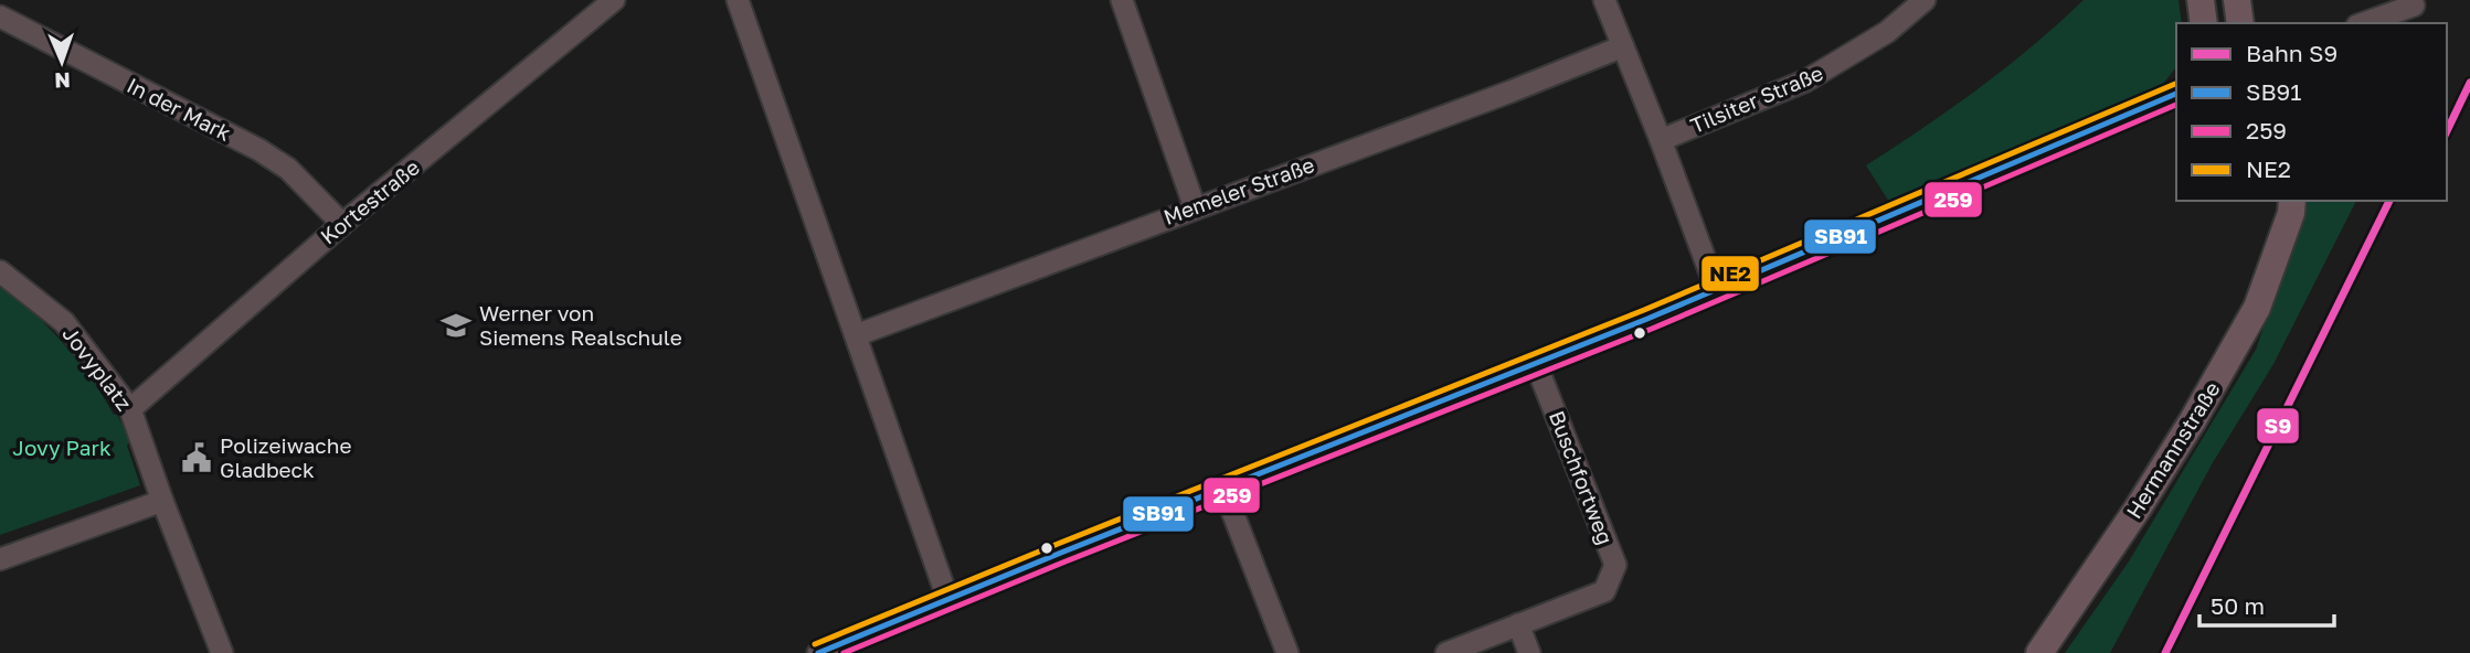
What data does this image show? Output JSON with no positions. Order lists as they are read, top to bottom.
{
  "streets": {
    "main road": ["Hermannstraße"],
    "street": [
      "Tilsiter Straße",
      "In der Mark",
      "Memeler Straße",
      "Kortestraße",
      "Jovyplatz",
      "Buschfortweg"
    ]
  },
  "crossings": [
    ["In der Mark", "Kortestraße"],
    ["Kortestraße", "Jovyplatz"]
  ],
  "parks": ["Jovy Park"],
  "places": {
    "school or university": ["Werner von Siemens Realschule"],
    "public building": ["Polizeiwache Gladbeck"]
  },
  "lines": [
    "rail line S9",
    "transit line NE2",
    "transit line SB91",
    "transit line 259"
  ],
  "legend": [
    "Bahn S9",
    "SB91",
    "259",
    "NE2"
  ],
  "scale_bar": "50 m",
  "north": "bottom"
}
